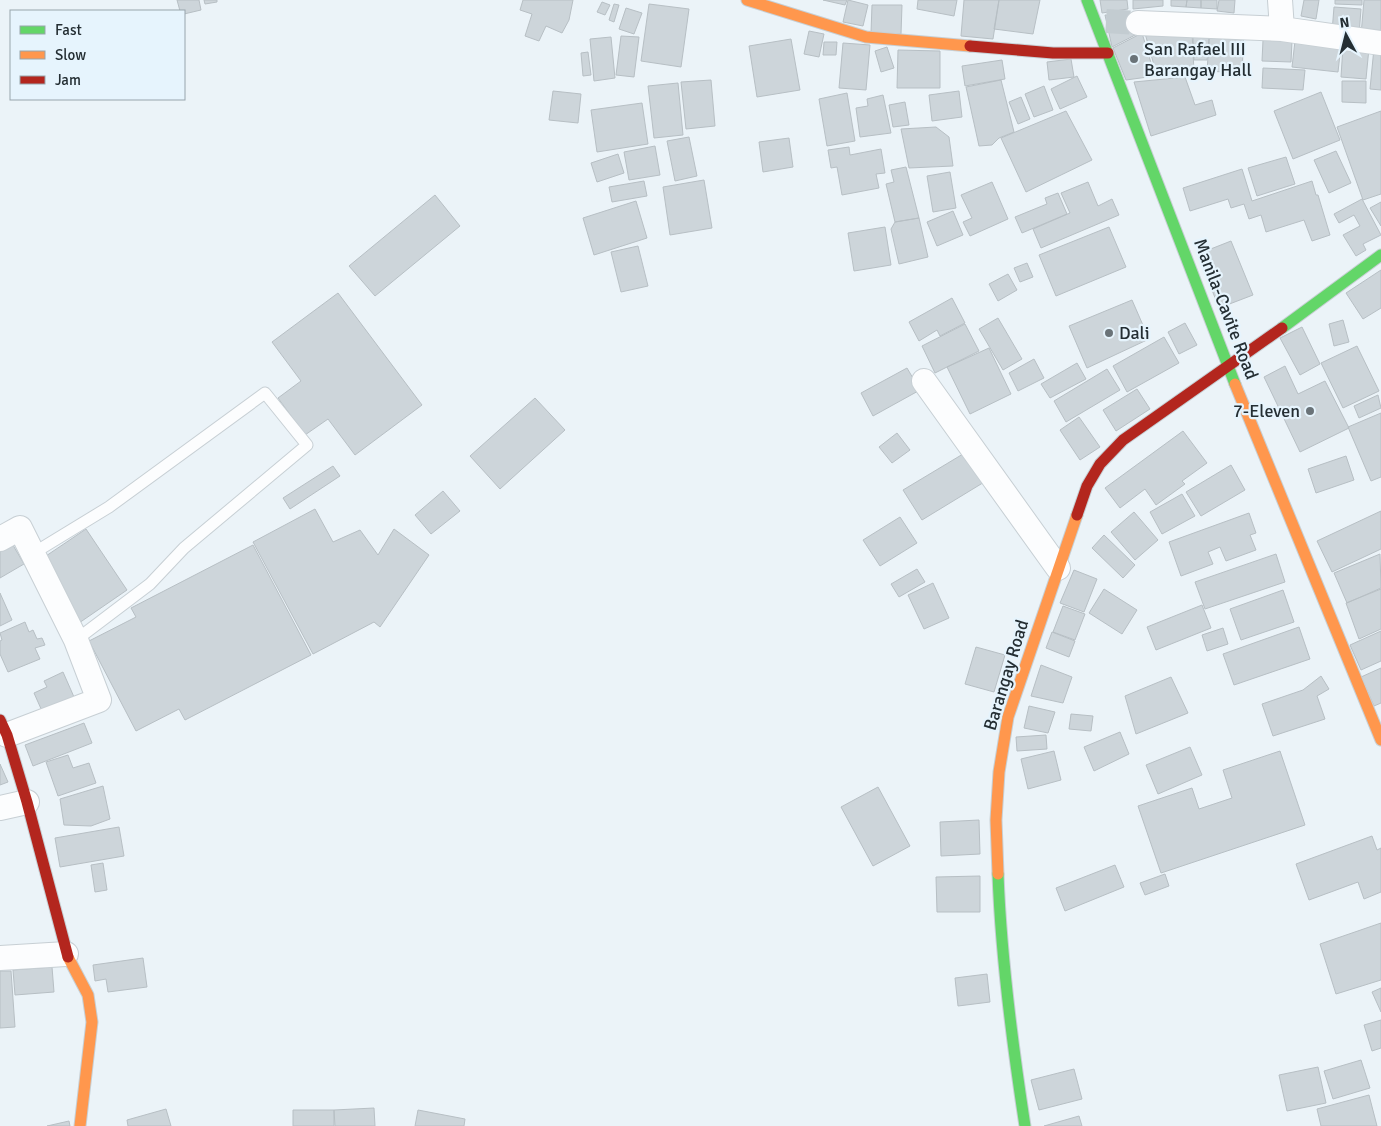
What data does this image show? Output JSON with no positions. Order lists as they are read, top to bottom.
{
  "streets": {
    "street": ["Manila-Cavite Road", "Barangay Road"]
  },
  "crossings": [
    ["Manila-Cavite Road", "Barangay Road"]
  ],
  "places": ["San Rafael III Barangay Hall", "Dali", "7-Eleven"],
  "legend": ["Fast", "Slow", "Jam"],
  "north": "top"
}
